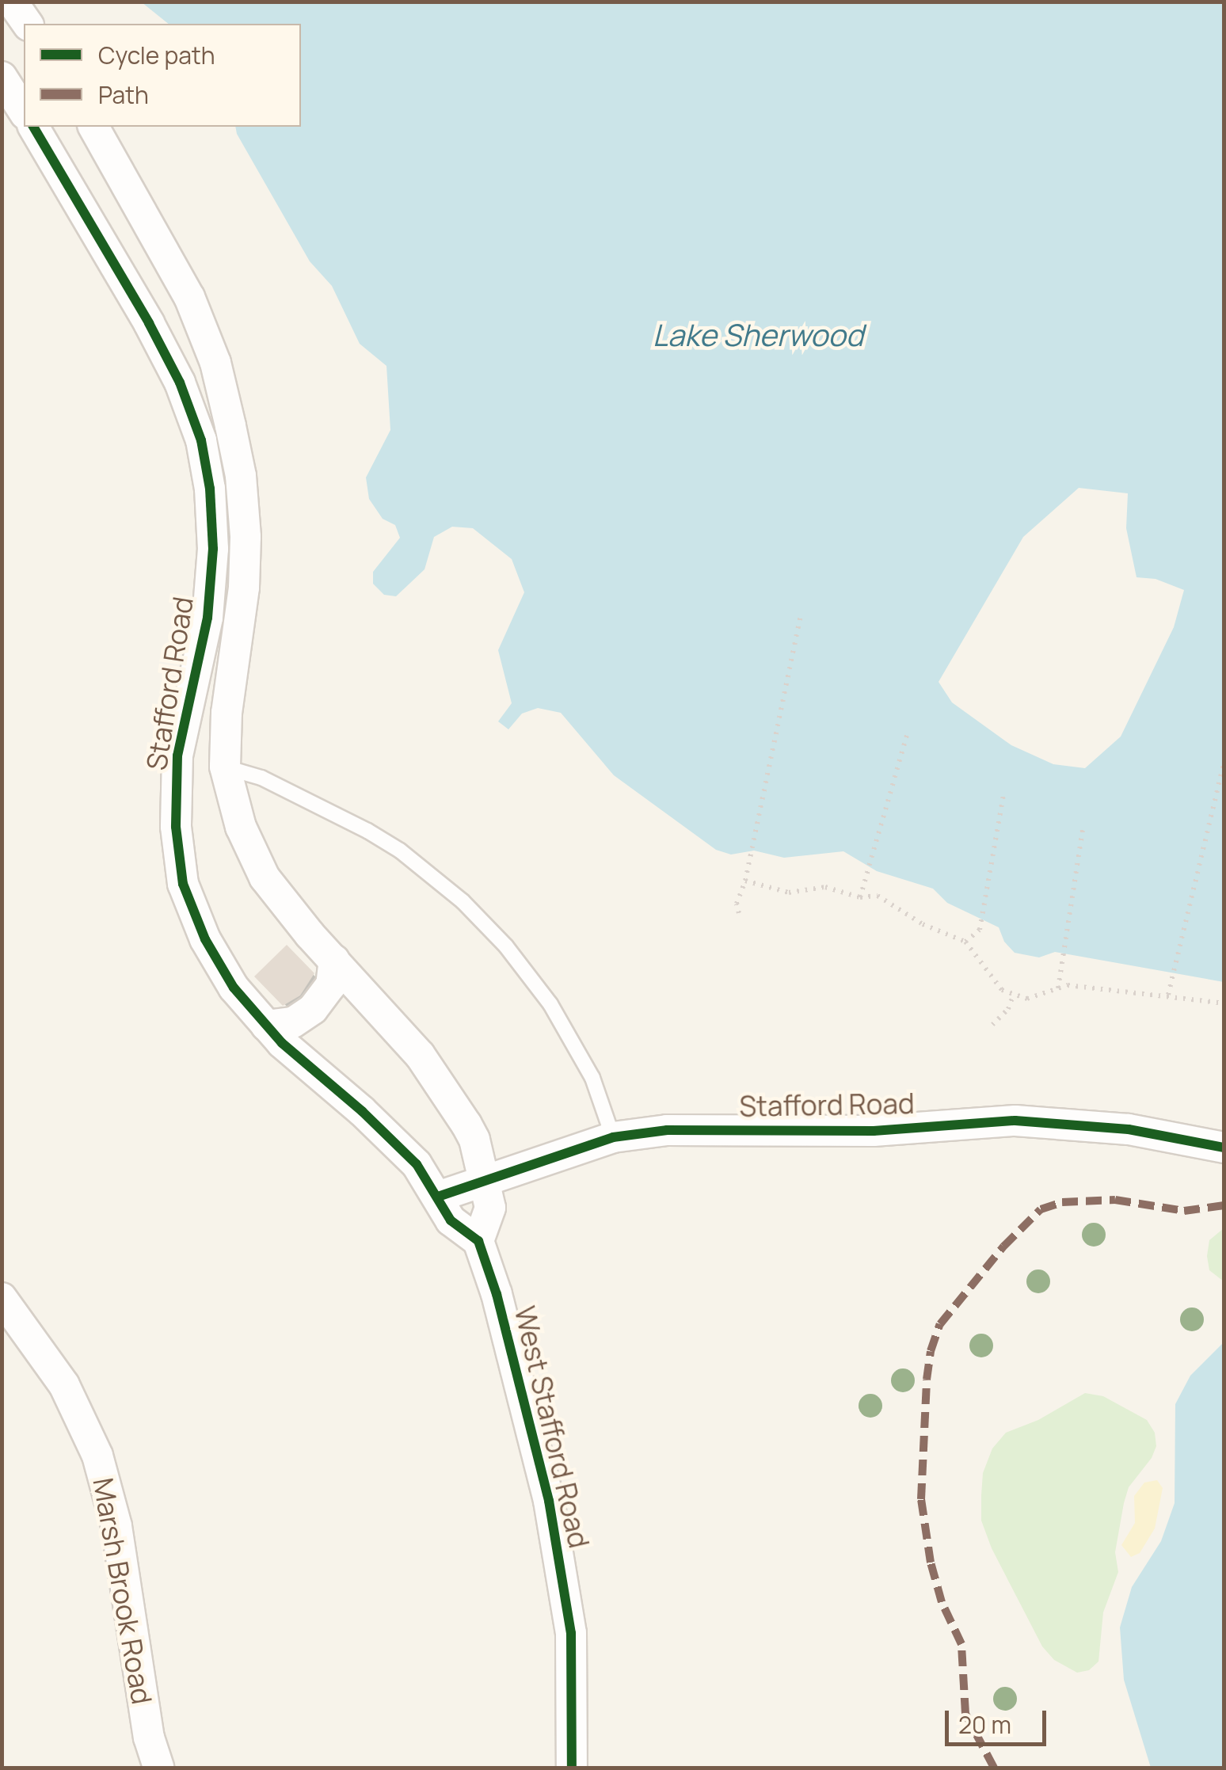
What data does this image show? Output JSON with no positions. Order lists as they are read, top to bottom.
{
  "streets": {
    "street": ["Stafford Road", "West Stafford Road", "Marsh Brook Road"]
  },
  "crossings": [
    ["Stafford Road", "West Stafford Road"]
  ],
  "water": ["Lake Sherwood"],
  "legend": ["Cycle path", "Path"],
  "scale_bar": "20 m"
}
